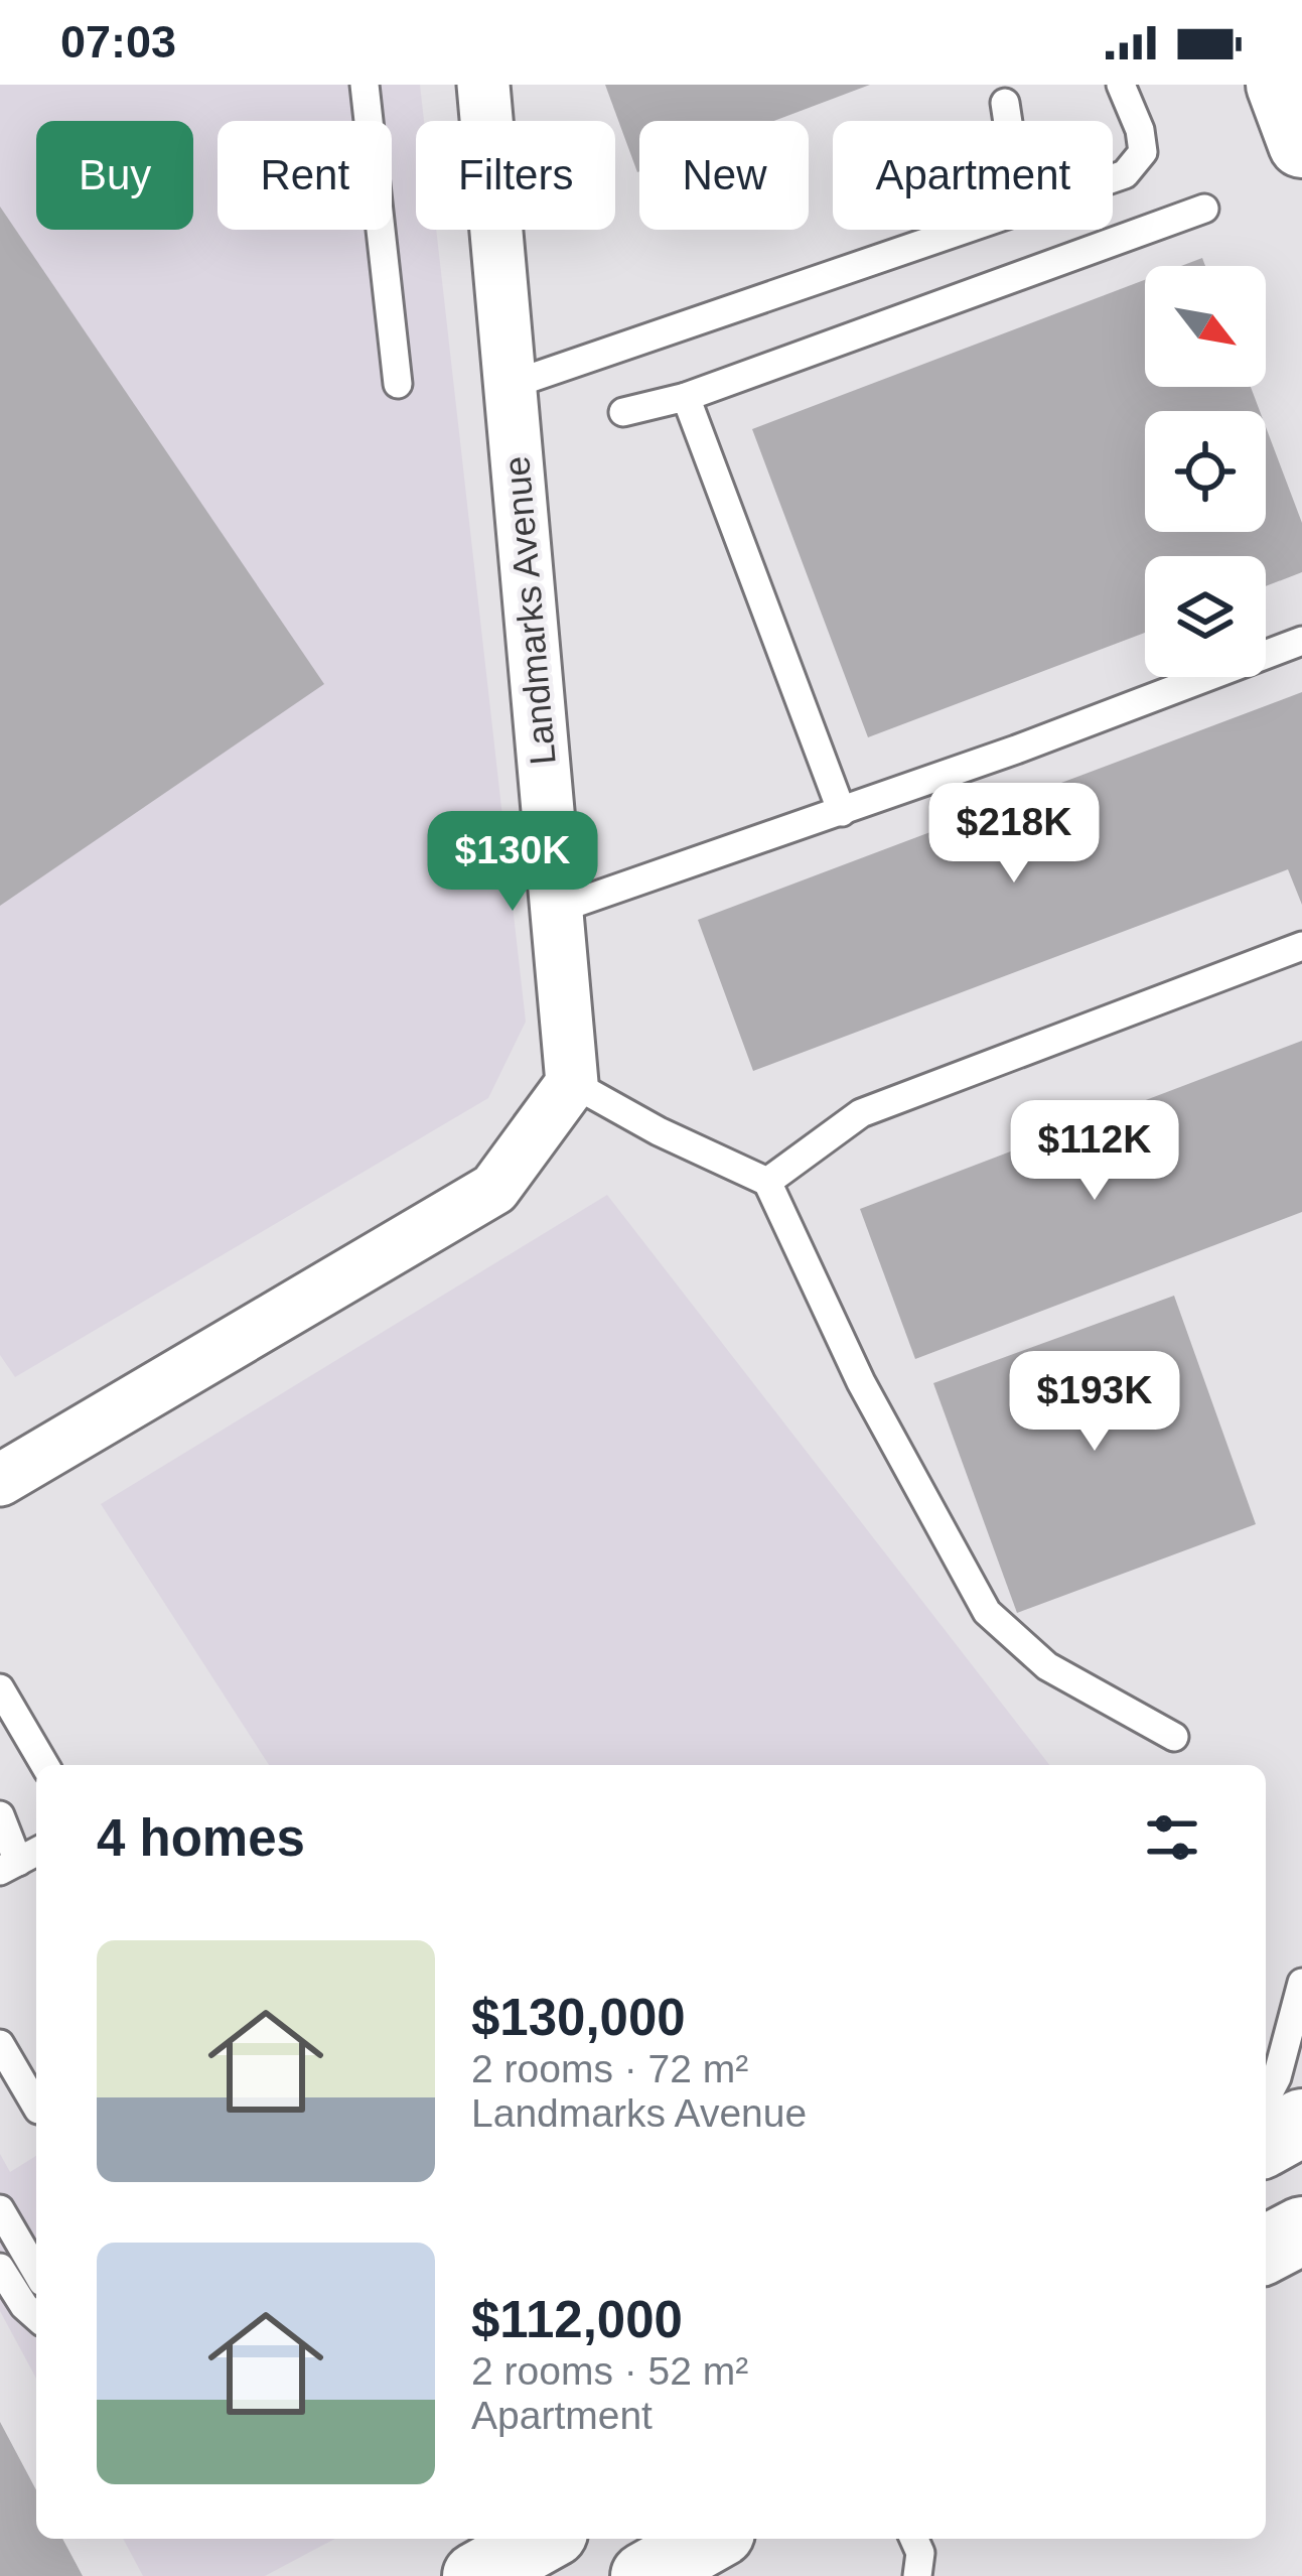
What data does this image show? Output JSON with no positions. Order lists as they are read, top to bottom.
{
  "streets": {
    "street": ["Landmarks Avenue"]
  },
  "north": "bottom right",
  "page": {
    "status": "07:03",
    "chip": [
      "Buy",
      "Rent",
      "Filters",
      "New",
      "Apartment"
    ],
    "price": [
      "$218K",
      "$130K",
      "$112K",
      "$193K"
    ],
    "heading": "4 homes",
    "list": [
      {
        "name": "$130,000",
        "note": "2 rooms · 72 m² · Landmarks Avenue"
      },
      {
        "name": "$112,000",
        "note": "2 rooms · 52 m² · Apartment"
      }
    ]
  }
}
